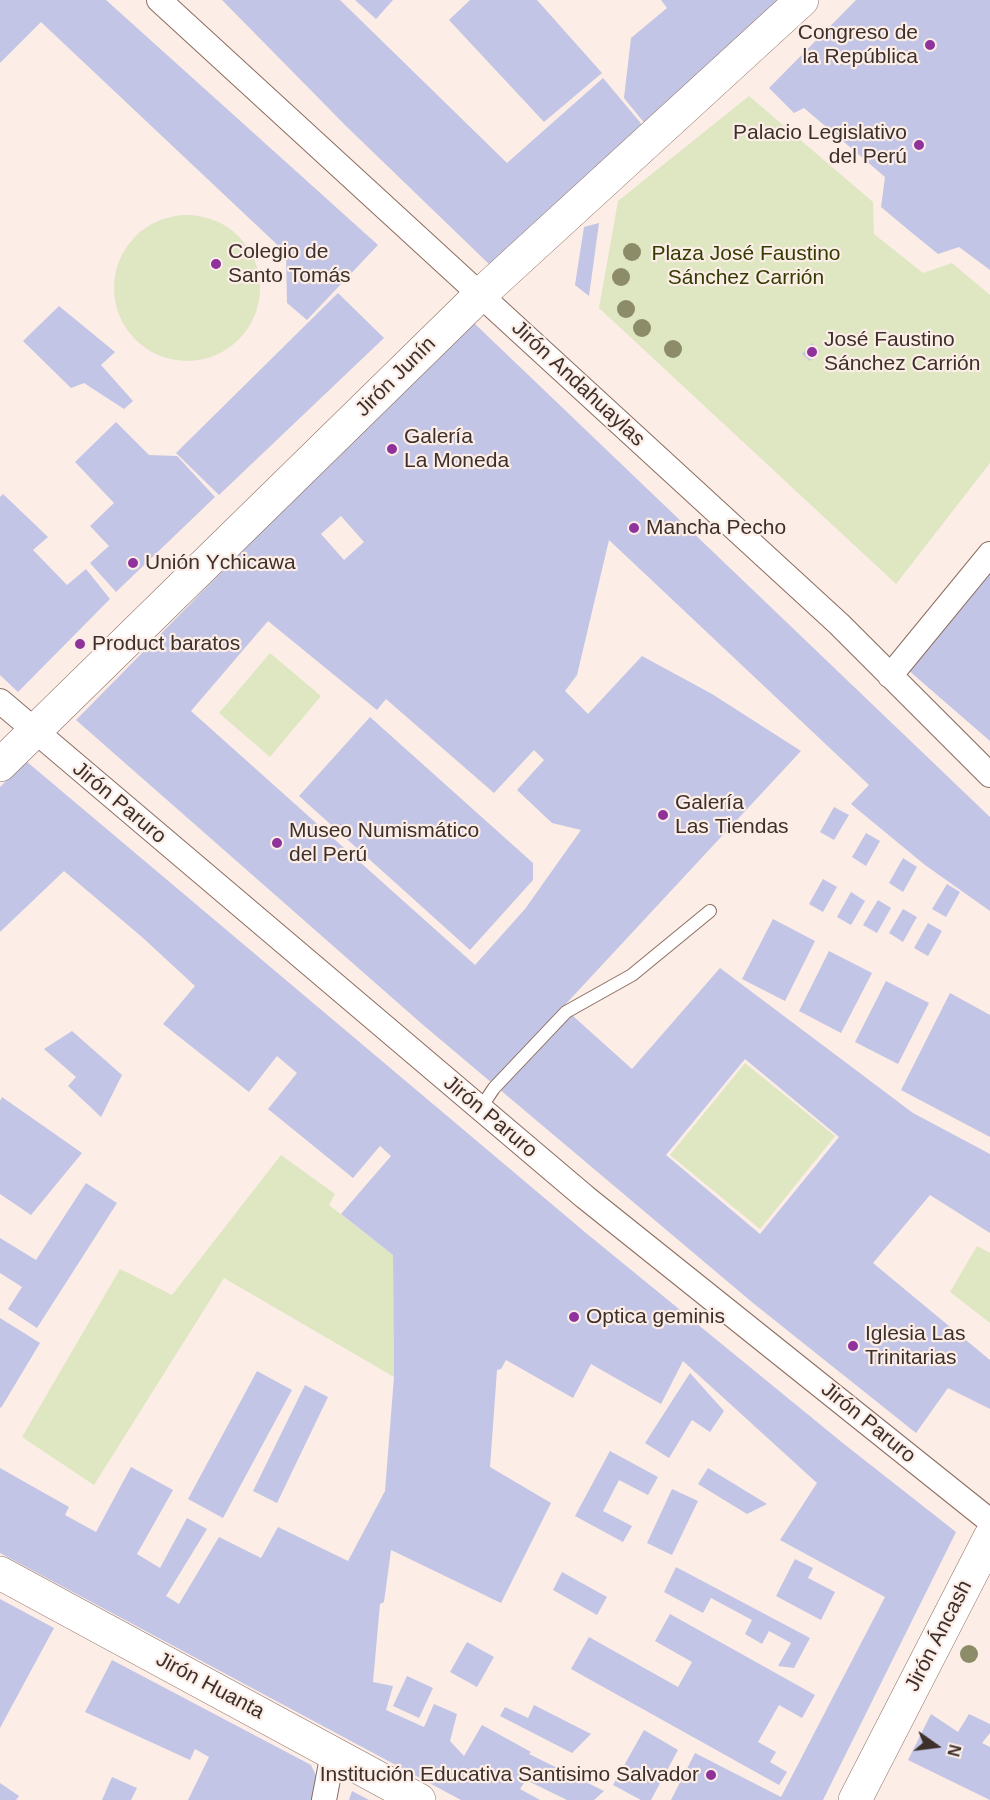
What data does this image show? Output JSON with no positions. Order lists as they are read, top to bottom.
{
  "streets": {
    "street": [
      "Jirón Junín",
      "Jirón Andahuaylas",
      "Jirón Paruro",
      "Jirón Áncash",
      "Jirón Huanta"
    ]
  },
  "crossings": [
    ["Jirón Junín", "Jirón Andahuaylas"],
    ["Jirón Junín", "Jirón Paruro"]
  ],
  "parks": ["Plaza José Faustino Sánchez Carrión"],
  "places": [
    "Congreso de la República",
    "Palacio Legislativo del Perú",
    "Colegio de Santo Tomás",
    "José Faustino Sánchez Carrión",
    "Galería La Moneda",
    "Mancha Pecho",
    "Unión Ychicawa",
    "Product baratos",
    "Galería Las Tiendas",
    "Museo Numismático del Perú",
    "Optica geminis",
    "Iglesia Las Trinitarias",
    "Institución Educativa Santisimo Salvador"
  ],
  "north": "right"
}
